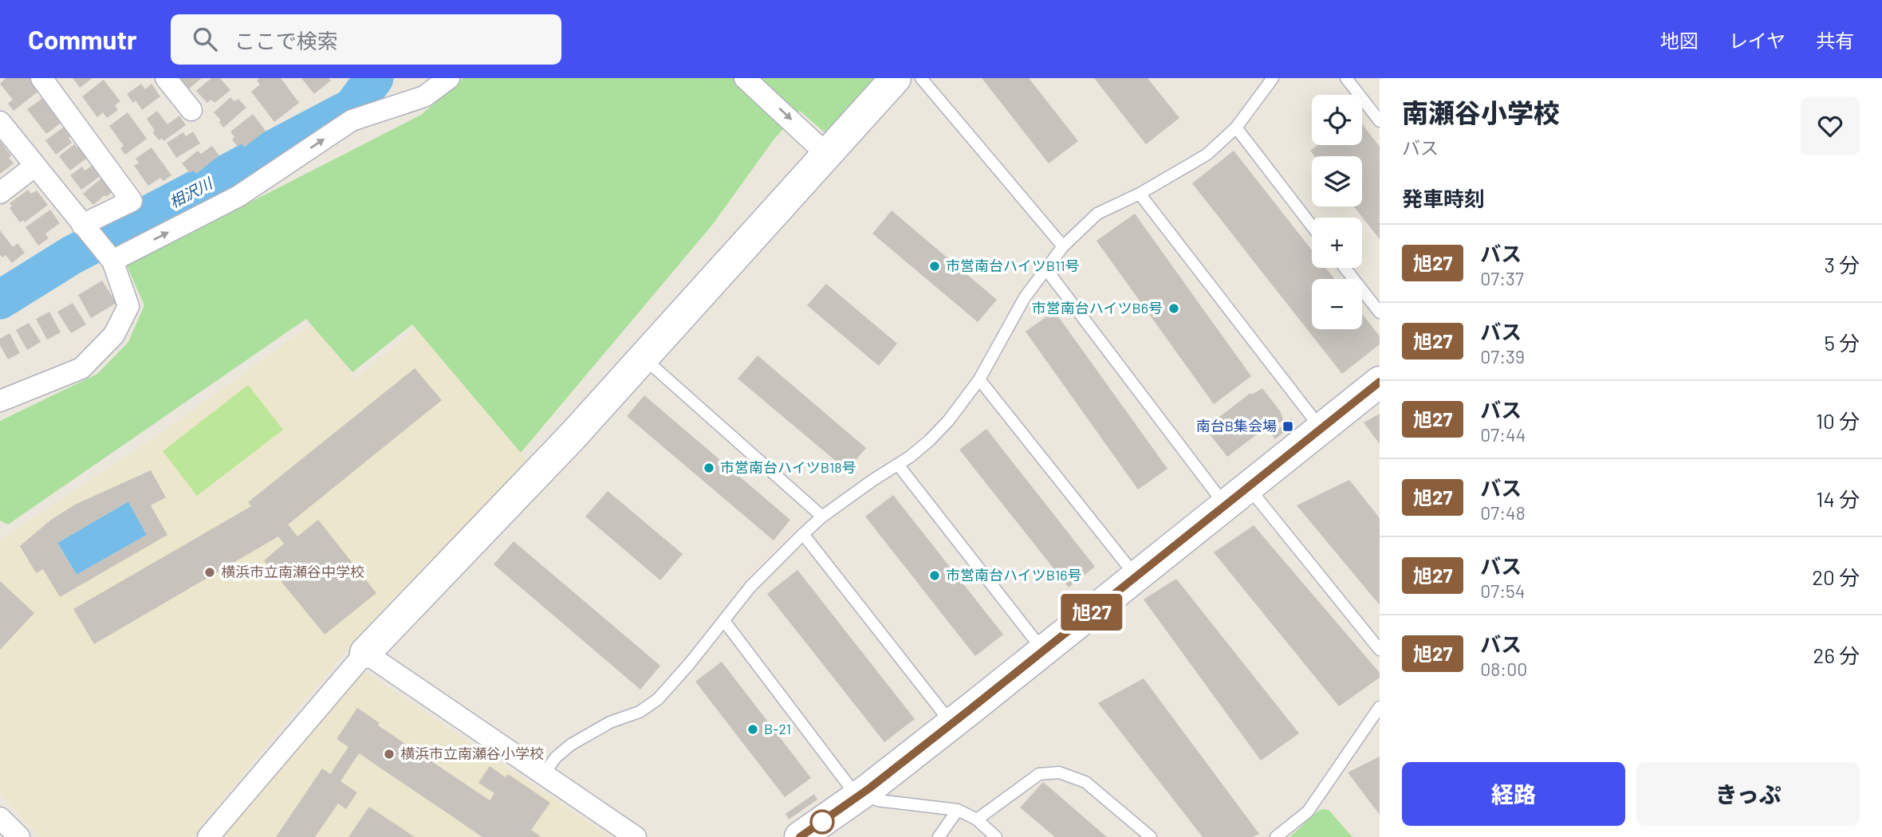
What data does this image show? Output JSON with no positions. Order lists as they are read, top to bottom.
{
  "water": ["相沢川"],
  "places": {
    "other": [
      "市営南台ハイツB11号",
      "市営南台ハイツB6号",
      "市営南台ハイツB18号",
      "横浜市立南瀬谷中学校",
      "市営南台ハイツB16号",
      "B-21",
      "横浜市立南瀬谷小学校"
    ],
    "transit": ["南台B集会場"]
  },
  "lines": ["bus line 旭27"],
  "page": {
    "header": "Commutr",
    "search": "ここで検索",
    "nav": ["地図", "レイヤ", "共有"],
    "on_map": "旭27",
    "heading": [
      ["南瀬谷小学校", "バス"],
      "発車時刻"
    ],
    "map_buttons": ["+", "−"],
    "list": [
      {
        "mark": "旭27",
        "name": "バス",
        "note": "07:37",
        "value": "3 分"
      },
      {
        "mark": "旭27",
        "name": "バス",
        "note": "07:39",
        "value": "5 分"
      },
      {
        "mark": "旭27",
        "name": "バス",
        "note": "07:44",
        "value": "10 分"
      },
      {
        "mark": "旭27",
        "name": "バス",
        "note": "07:48",
        "value": "14 分"
      },
      {
        "mark": "旭27",
        "name": "バス",
        "note": "07:54",
        "value": "20 分"
      },
      {
        "mark": "旭27",
        "name": "バス",
        "note": "08:00",
        "value": "26 分"
      }
    ],
    "buttons": ["経路", "きっぷ"]
  }
}
